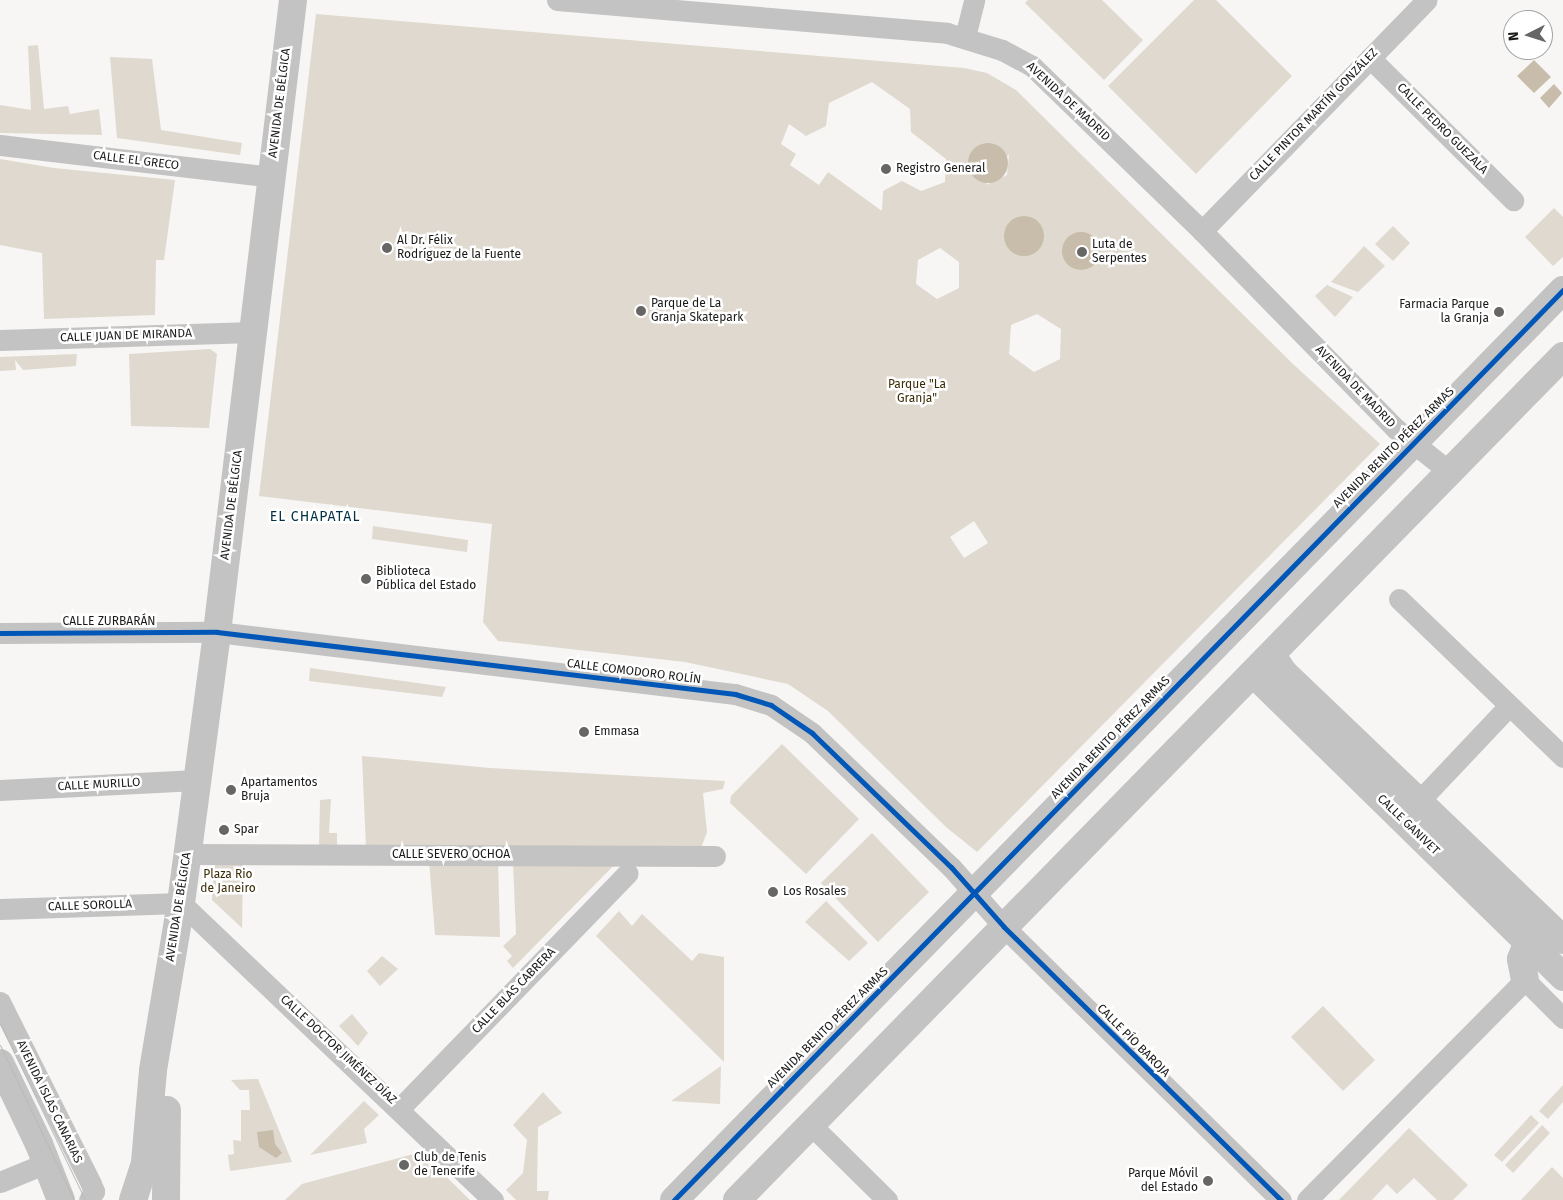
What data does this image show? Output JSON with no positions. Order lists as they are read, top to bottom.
{
  "streets": {
    "street": [
      "AVENIDA DE MADRID",
      "AVENIDA DE BÉLGICA",
      "CALLE PINTOR MARTÍN GONZÁLEZ",
      "CALLE PEDRO GUEZALA",
      "CALLE EL GRECO",
      "CALLE JUAN DE MIRANDA",
      "AVENIDA BENITO PÉREZ ARMAS",
      "CALLE ZURBARÁN",
      "CALLE COMODORO ROLÍN",
      "CALLE MURILLO",
      "CALLE GANIVET",
      "CALLE SEVERO OCHOA",
      "CALLE SOROLLA",
      "CALLE BLAS CABRERA",
      "CALLE PÍO BAROJA",
      "CALLE DOCTOR JIMÉNEZ DÍAZ",
      "AVENIDA ISLAS CANARIAS"
    ]
  },
  "crossings": [
    ["AVENIDA DE MADRID", "CALLE PINTOR MARTÍN GONZÁLEZ"],
    ["AVENIDA DE MADRID", "AVENIDA BENITO PÉREZ ARMAS"],
    ["AVENIDA DE BÉLGICA", "CALLE EL GRECO"],
    ["AVENIDA DE BÉLGICA", "CALLE JUAN DE MIRANDA"],
    ["AVENIDA DE BÉLGICA", "CALLE ZURBARÁN"],
    ["AVENIDA DE BÉLGICA", "CALLE COMODORO ROLÍN"],
    ["AVENIDA DE BÉLGICA", "CALLE MURILLO"],
    ["AVENIDA DE BÉLGICA", "CALLE SEVERO OCHOA"],
    ["AVENIDA DE BÉLGICA", "CALLE SOROLLA"],
    ["AVENIDA DE BÉLGICA", "CALLE DOCTOR JIMÉNEZ DÍAZ"],
    ["CALLE PINTOR MARTÍN GONZÁLEZ", "CALLE PEDRO GUEZALA"],
    ["AVENIDA BENITO PÉREZ ARMAS", "CALLE COMODORO ROLÍN"],
    ["AVENIDA BENITO PÉREZ ARMAS", "CALLE PÍO BAROJA"],
    ["CALLE ZURBARÁN", "CALLE COMODORO ROLÍN"],
    ["CALLE COMODORO ROLÍN", "CALLE PÍO BAROJA"],
    ["CALLE SOROLLA", "CALLE DOCTOR JIMÉNEZ DÍAZ"],
    ["CALLE BLAS CABRERA", "CALLE DOCTOR JIMÉNEZ DÍAZ"]
  ],
  "districts": ["EL CHAPATAL"],
  "parks": ["Parque \"La Granja\"", "Plaza Rio de Janeiro"],
  "places": [
    "Registro General",
    "Al Dr. Félix Rodríguez de la Fuente",
    "Luta de Serpentes",
    "Parque de La Granja Skatepark",
    "Farmacia Parque la Granja",
    "Biblioteca Pública del Estado",
    "Emmasa",
    "Apartamentos Bruja",
    "Spar",
    "Los Rosales",
    "Club de Tenis de Tenerife",
    "Parque Móvil del Estado"
  ],
  "north": "left"
}
